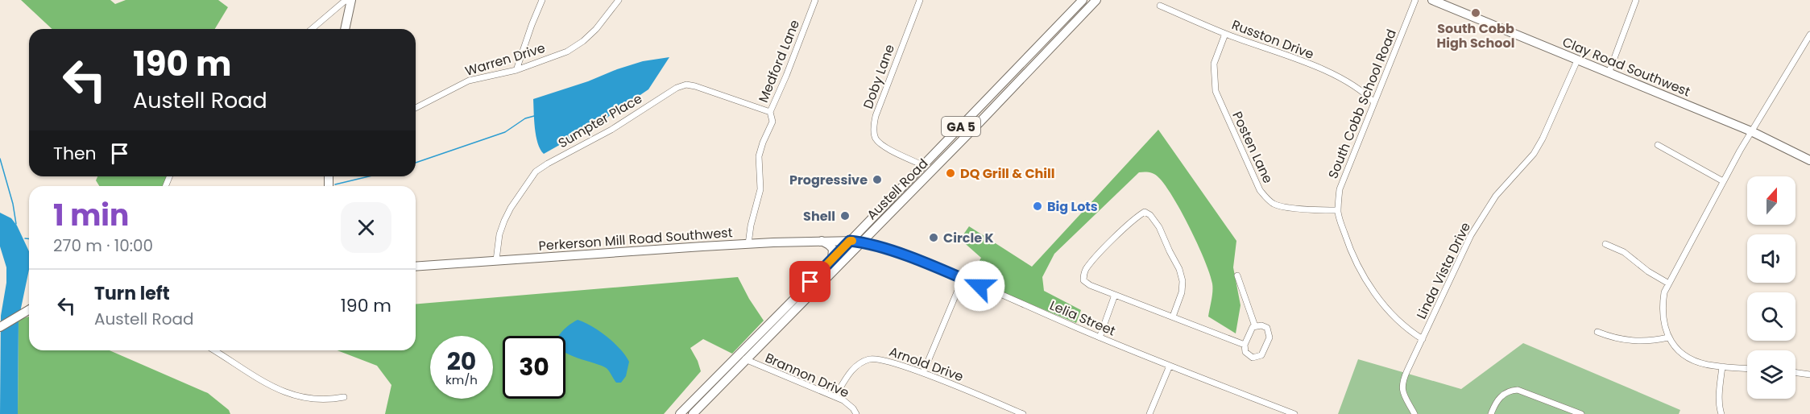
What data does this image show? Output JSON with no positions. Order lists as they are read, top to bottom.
{
  "streets": {
    "main road": [
      "Clay Road Southwest",
      "GA 5",
      "Austell Road",
      "Perkerson Mill Road Southwest"
    ],
    "street": [
      "Russton Drive",
      "Warren Drive",
      "Medford Lane",
      "Doby Lane",
      "South Cobb School Road",
      "Sumpter Place",
      "Posten Lane",
      "Linda Vista Drive",
      "Lelia Street",
      "Arnold Drive",
      "Brannon Drive"
    ]
  },
  "crossings": [
    ["Russton Drive", "South Cobb School Road"],
    ["Russton Drive", "Posten Lane"],
    ["Medford Lane", "Sumpter Place"],
    ["Medford Lane", "Perkerson Mill Road Southwest"],
    ["Clay Road Southwest", "Linda Vista Drive"],
    ["Doby Lane", "Austell Road"],
    ["South Cobb School Road", "Posten Lane"],
    ["South Cobb School Road", "Linda Vista Drive"],
    ["Sumpter Place", "Perkerson Mill Road Southwest"],
    ["Austell Road", "Perkerson Mill Road Southwest"],
    ["Austell Road", "Lelia Street"],
    ["Austell Road", "Brannon Drive"],
    ["Perkerson Mill Road Southwest", "Lelia Street"],
    ["Arnold Drive", "Brannon Drive"]
  ],
  "places": [
    "South Cobb High School",
    "DQ Grill & Chill",
    "Progressive",
    "Big Lots",
    "Shell",
    "Circle K"
  ],
  "north": "top",
  "page": {
    "turn": ["190 m", "Austell Road"],
    "then": "Then",
    "heading": ["1 min", "270 m · 10:00"],
    "list": [
      {
        "name": "Turn left",
        "note": "Austell Road",
        "value": "190 m"
      }
    ],
    "speed": "20 km/h",
    "limit": "30"
  }
}
